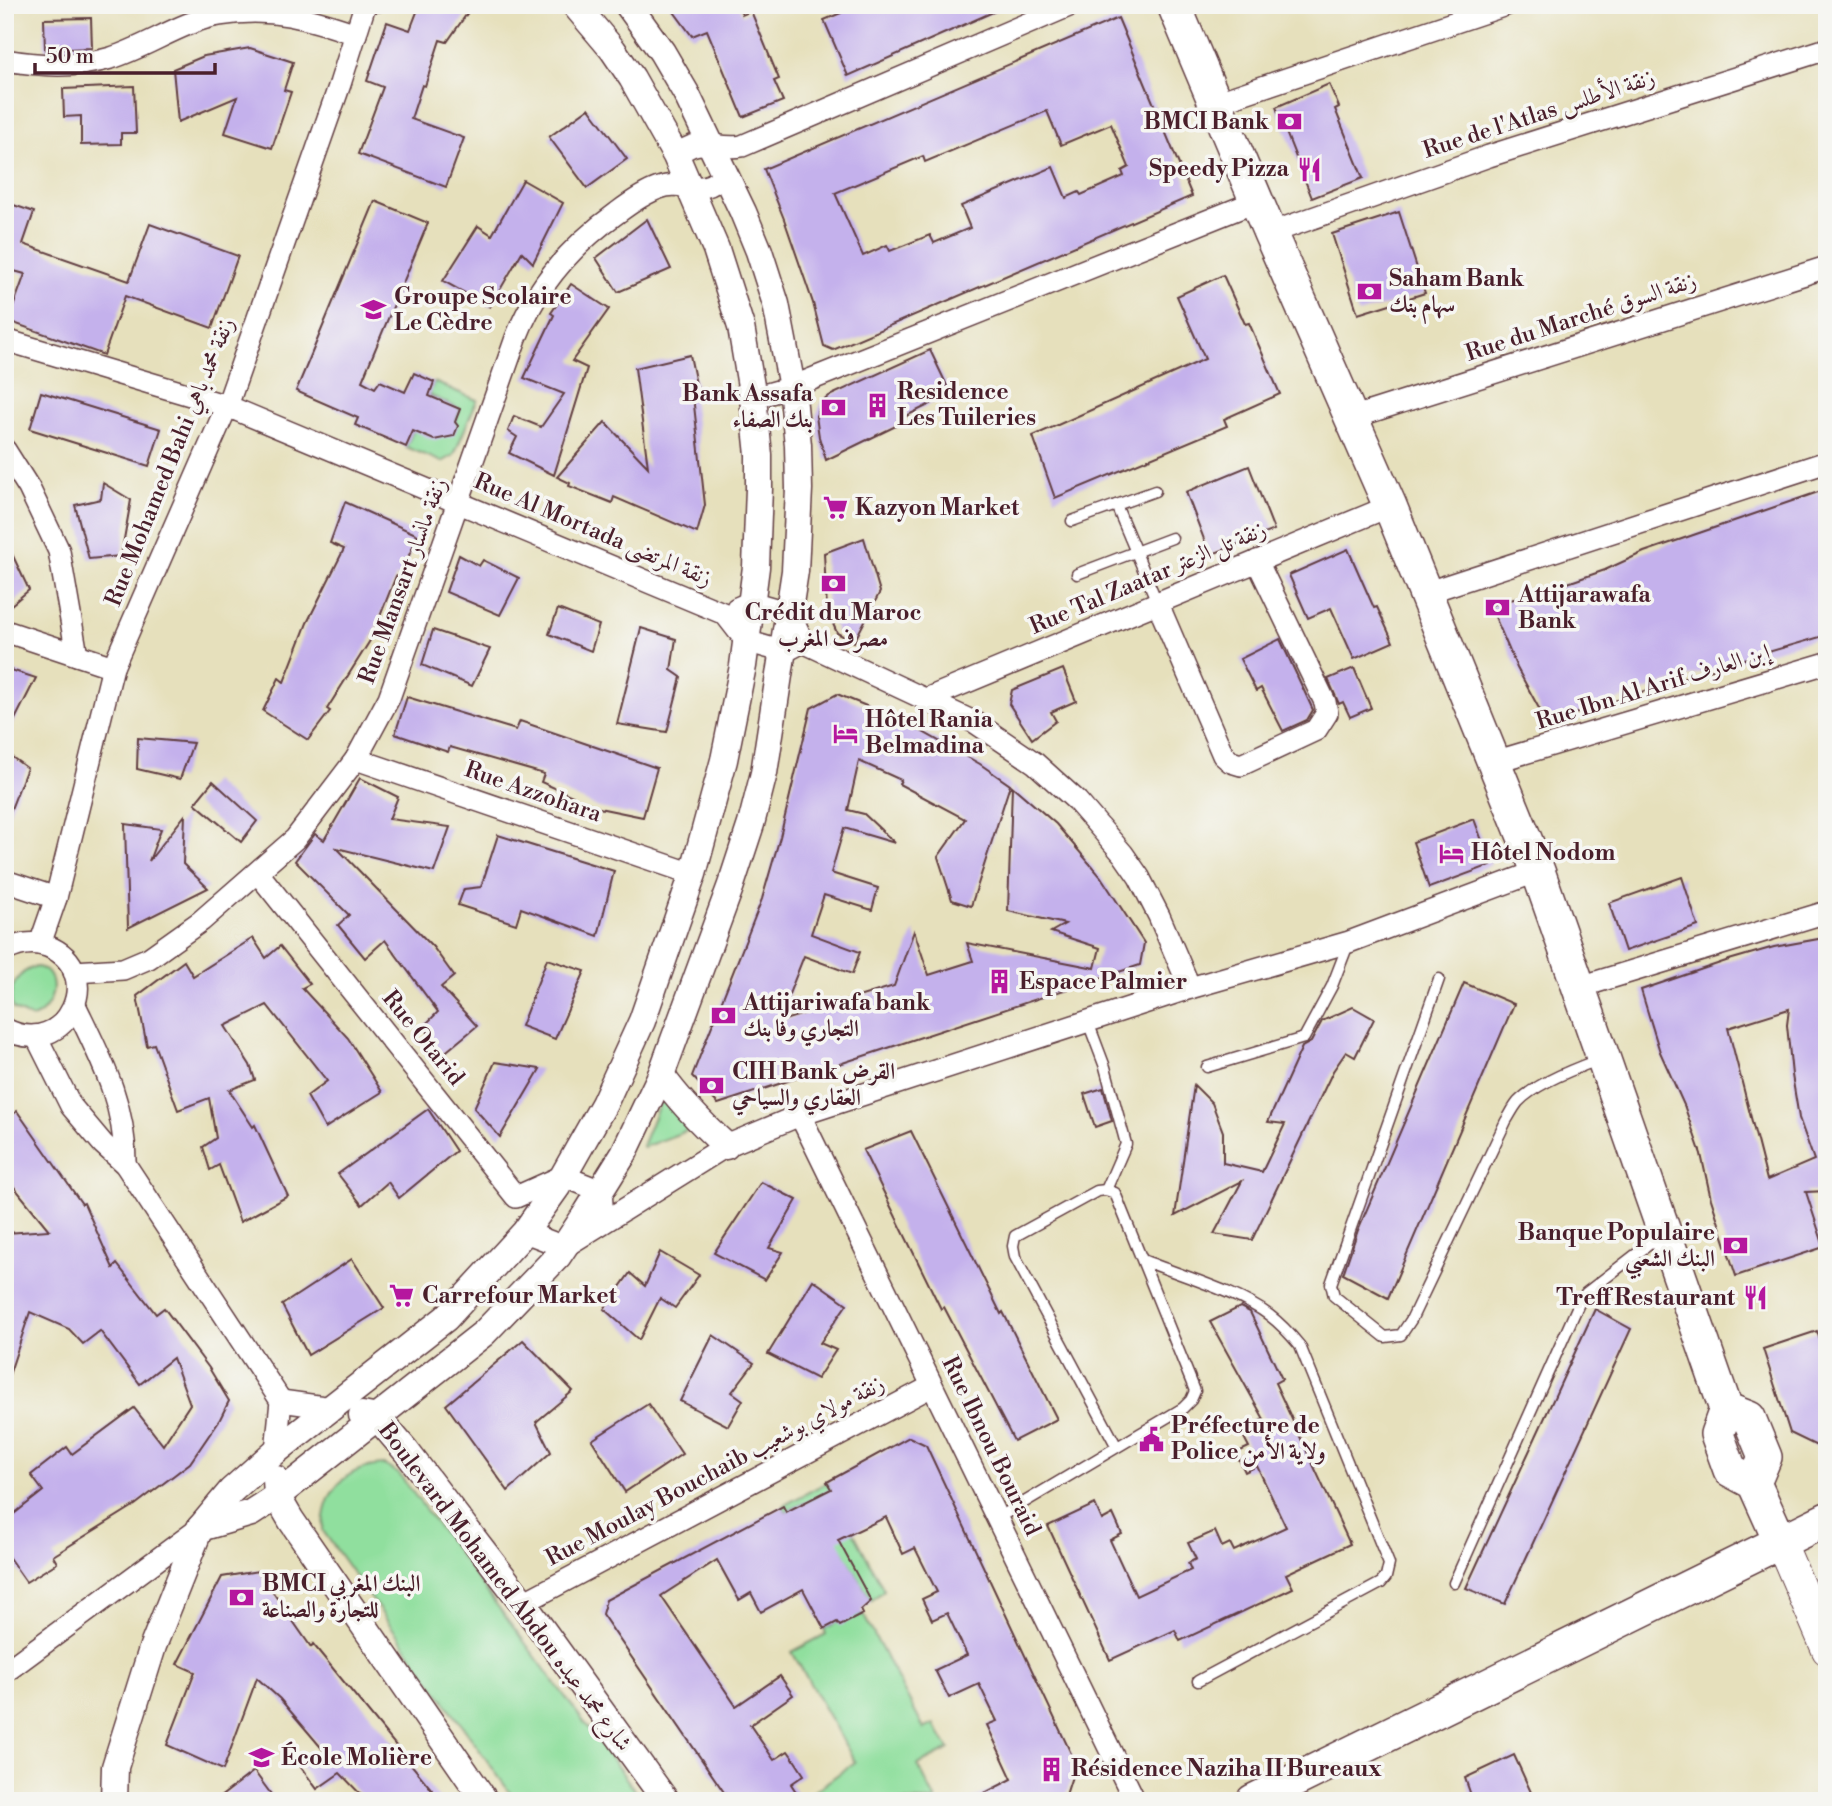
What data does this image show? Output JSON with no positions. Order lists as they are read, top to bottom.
{
  "streets": {
    "street": [
      "Rue de l'Atlas زنقة الأطلس",
      "Rue du Marché زنقة السوق",
      "Rue Mohamed Bahi زنقة محمد باهي",
      "Rue Al Mortada زنقة المرتضى",
      "Rue Tal Zaatar زنقة تل الزعتر",
      "Rue Mansart زنقة مانسار",
      "Rue Ibn Al Arif إبن العارف",
      "Rue Azzohara",
      "Rue Otarid",
      "Rue Ibnou Bouraid",
      "Rue Moulay Bouchaib زنقة مولاي بوشعيب",
      "Boulevard Mohamed Abdou شارع محمد عبده"
    ]
  },
  "crossings": [
    ["Rue Mohamed Bahi زنقة محمد باهي", "Rue Al Mortada زنقة المرتضى"],
    ["Rue Al Mortada زنقة المرتضى", "Rue Mansart زنقة مانسار"],
    ["Rue Mansart زنقة مانسار", "Rue Azzohara"],
    ["Rue Mansart زنقة مانسار", "Rue Otarid"],
    ["Rue Ibnou Bouraid", "Rue Moulay Bouchaib زنقة مولاي بوشعيب"],
    ["Rue Moulay Bouchaib زنقة مولاي بوشعيب", "Boulevard Mohamed Abdou شارع محمد عبده"]
  ],
  "places": {
    "bank": [
      "BMCI Bank",
      "Saham Bank سهام بنك",
      "Bank Assafa بنك الصفاء",
      "Crédit du Maroc مصرف المغرب",
      "Attijarawafa Bank",
      "Attijariwafa bank التجاري وفا بنك",
      "CIH Bank القرض العقاري والسياحي",
      "Banque Populaire البنك الشعبي",
      "BMCI البنك المغربي للتجارة والصناعة"
    ],
    "restaurant": ["Speedy Pizza", "Treff Restaurant"],
    "school or university": ["Groupe Scolaire Le Cèdre", "École Molière"],
    "building": ["Residence Les Tuileries", "Espace Palmier", "Résidence Naziha II Bureaux"],
    "supermarket": ["Kazyon Market", "Carrefour Market"],
    "hotel": ["Hôtel Rania Belmadina", "Hôtel Nodom"],
    "public building": ["Préfecture de Police ولاية الأمن"]
  },
  "scale_bar": "50 m"
}
